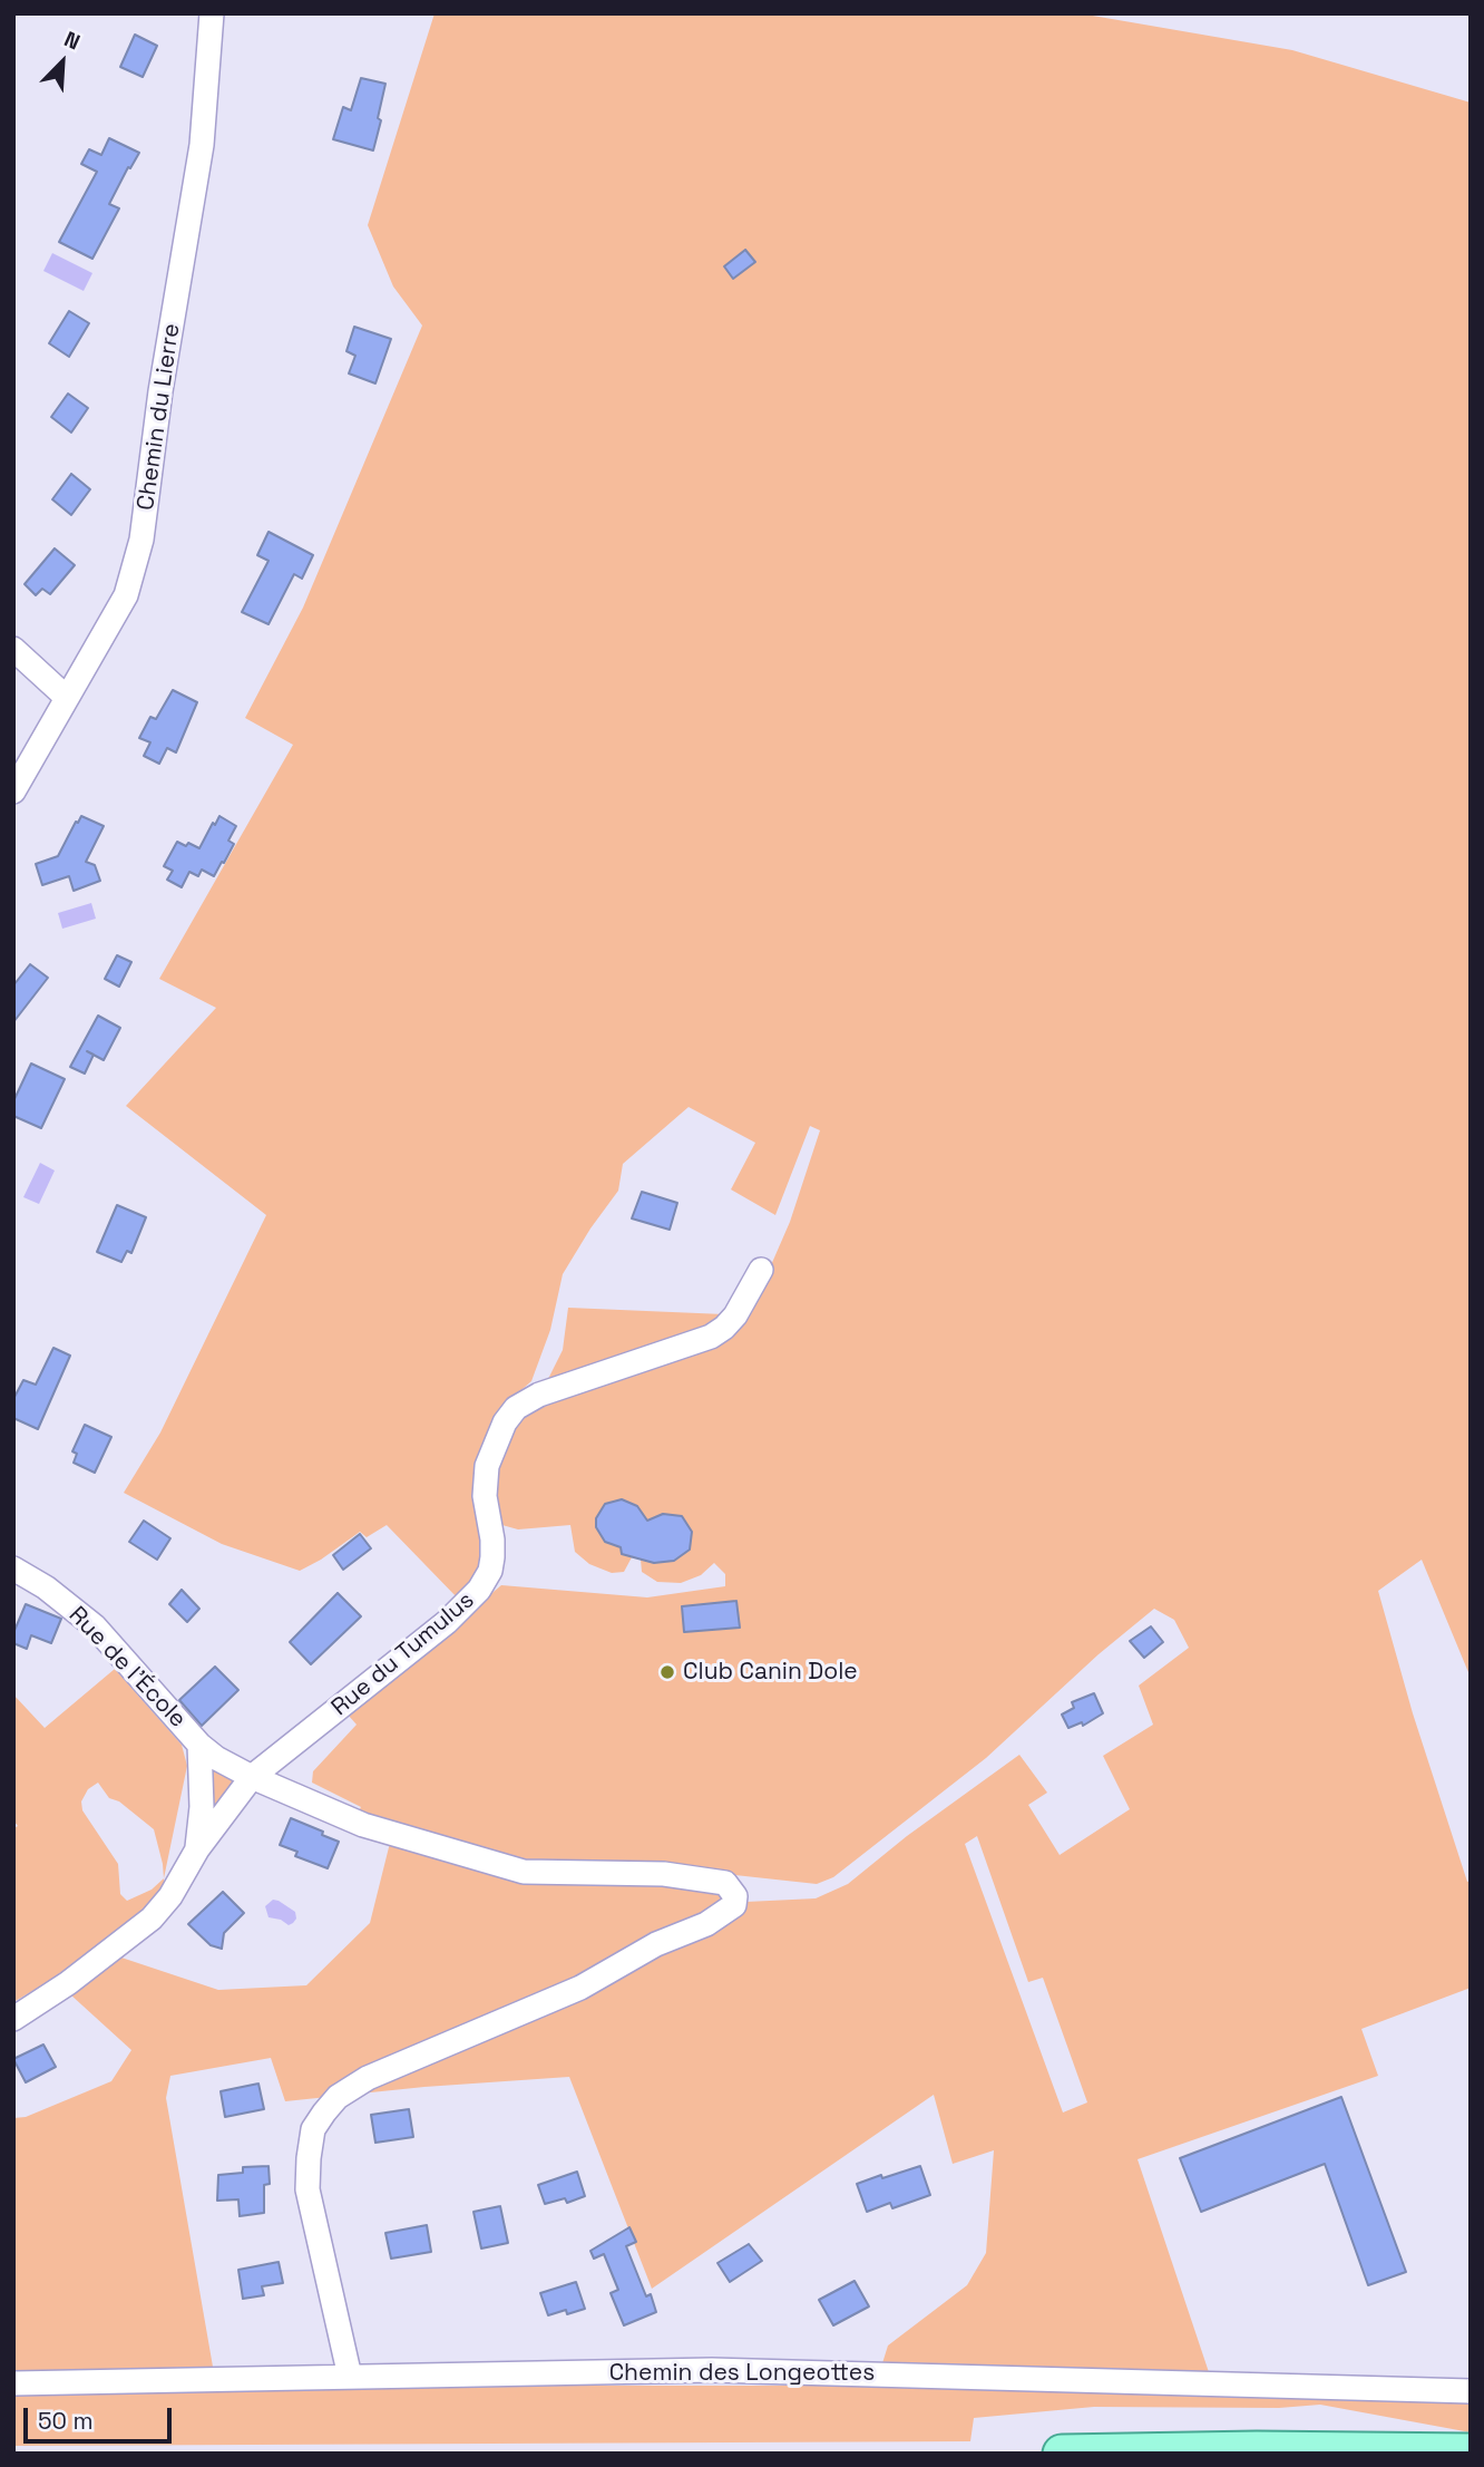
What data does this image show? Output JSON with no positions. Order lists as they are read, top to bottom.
{
  "streets": {
    "street": [
      "Chemin du Lierre",
      "Rue du Tumulus",
      "Rue de l'École",
      "Chemin des Longeottes"
    ]
  },
  "crossings": [
    ["Rue du Tumulus", "Rue de l'École"],
    ["Rue de l'École", "Chemin des Longeottes"]
  ],
  "places": ["Club Canin Dole"],
  "scale_bar": "50 m",
  "north": "top right"
}
